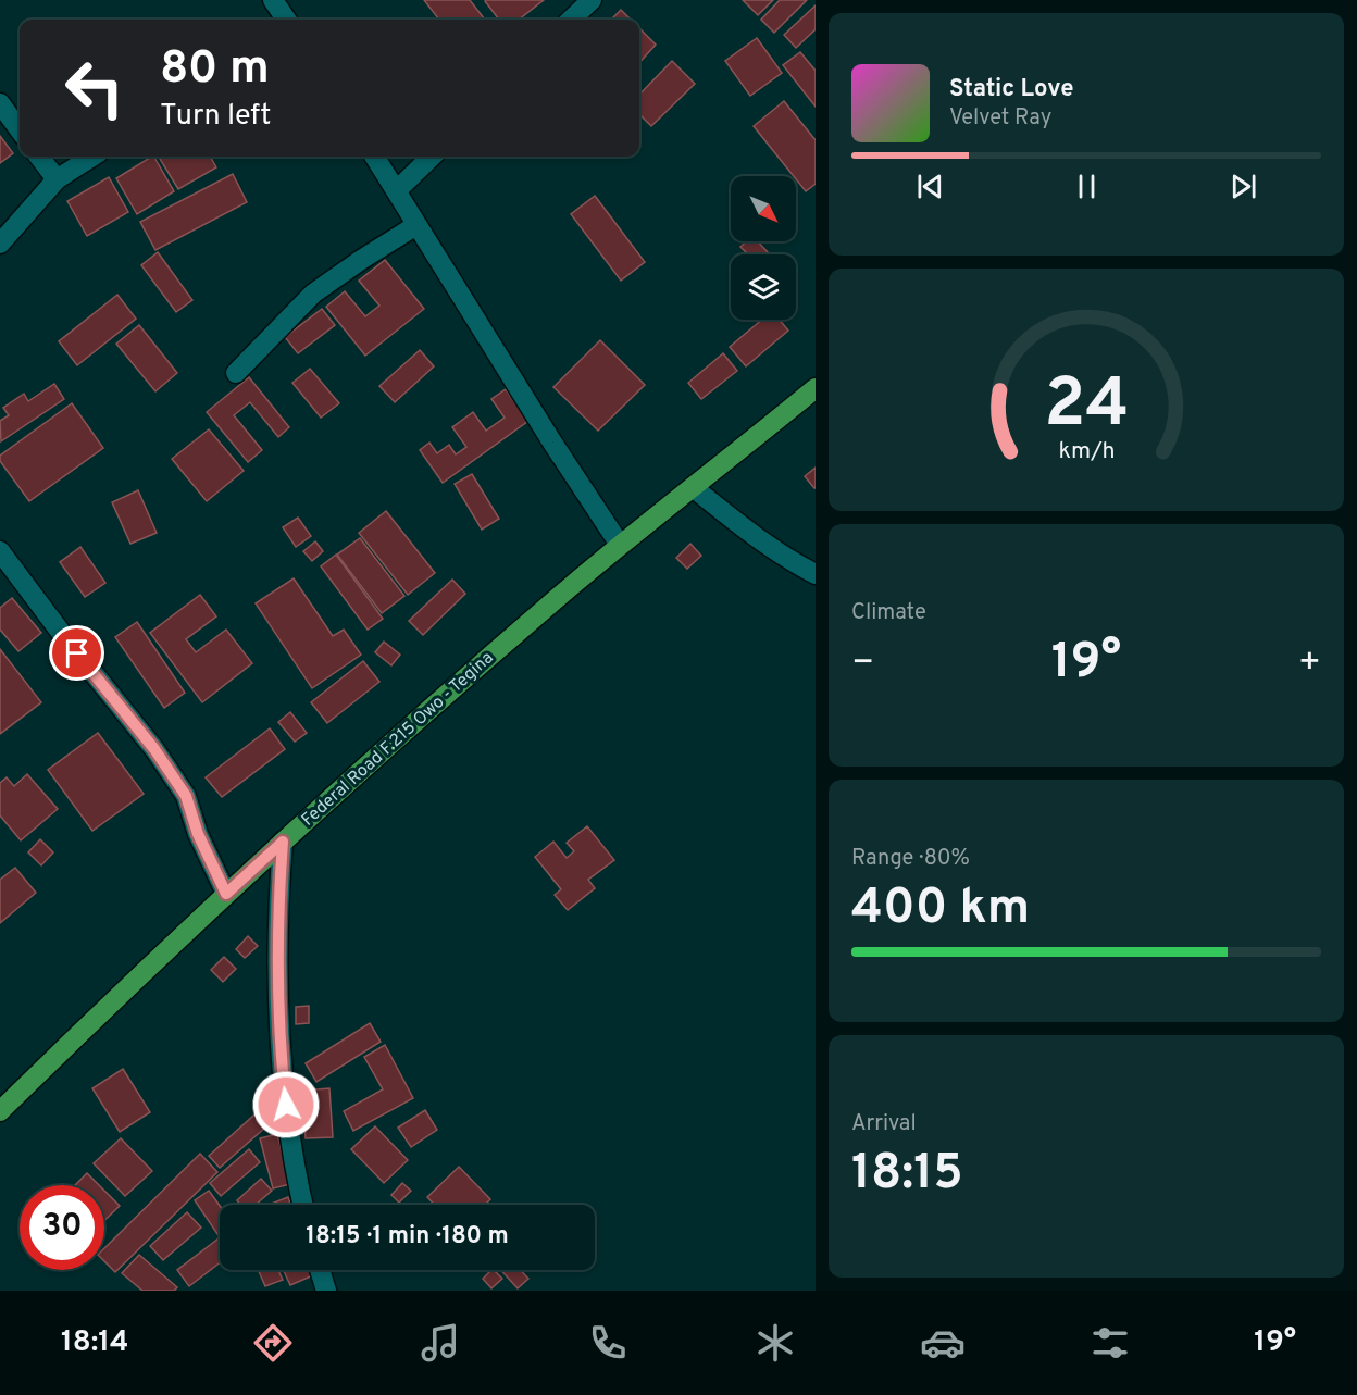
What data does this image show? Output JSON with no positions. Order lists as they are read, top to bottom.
{
  "streets": {
    "main road": ["Federal Road F.215 Owo - Tegina"]
  },
  "north": "bottom right",
  "page": {
    "turn": ["80 m", "Turn left"],
    "song": ["Static Love", "Velvet Ray"],
    "tile": [
      "Climate",
      ["Range · 80%", "400 km"],
      ["Arrival", "18:15"]
    ],
    "heat": ["−", "19°", "+"],
    "limit": "30",
    "trip": "18:15 · 1 min · 180 m",
    "tabs": ["18:14", "19°"],
    "gauge": ["24", "km/h"]
  }
}
